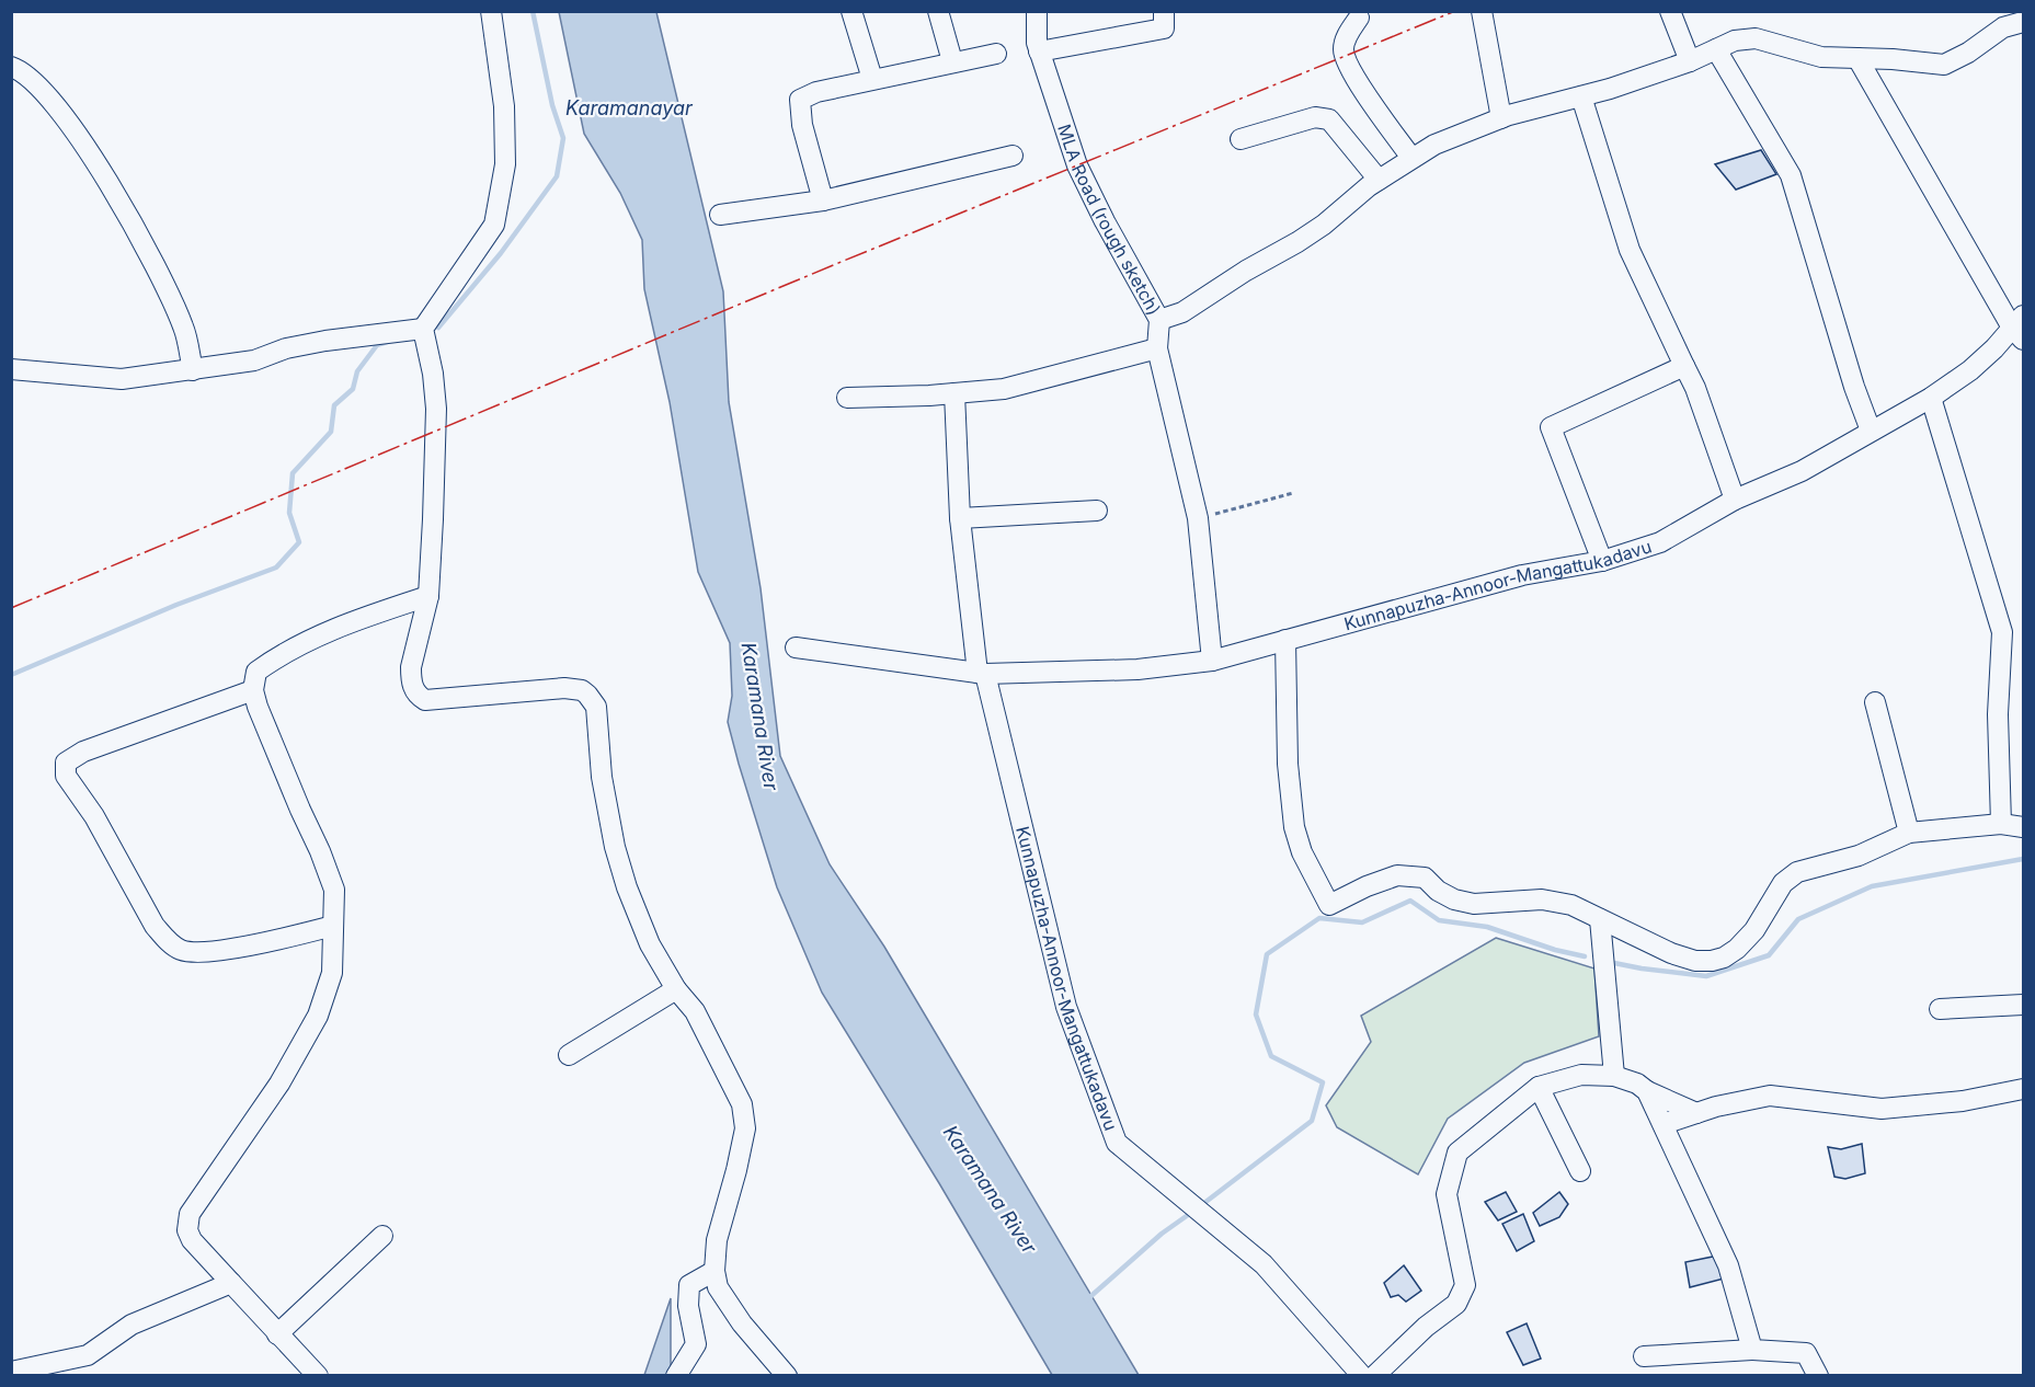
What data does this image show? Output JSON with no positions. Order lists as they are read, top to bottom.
{
  "streets": {
    "street": ["MLA Road (rough sketch)", "Kunnapuzha-Annoor-Mangattukadavu"]
  },
  "crossings": [
    ["MLA Road (rough sketch)", "Kunnapuzha-Annoor-Mangattukadavu"]
  ],
  "water": ["Karamanayar", "Karamana River"]
}
